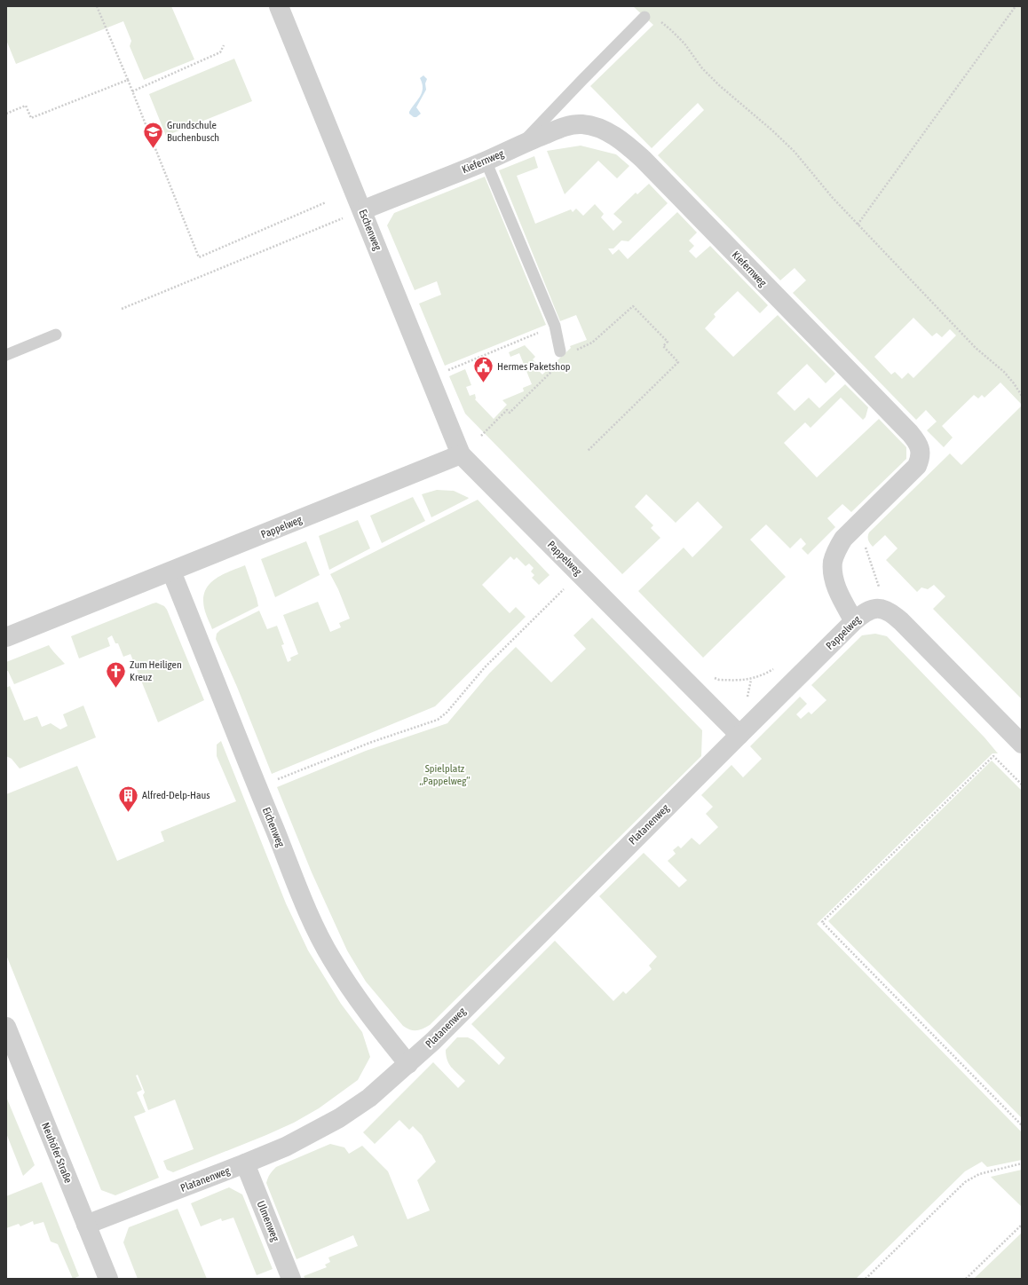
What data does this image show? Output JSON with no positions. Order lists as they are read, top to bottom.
{
  "streets": {
    "street": [
      "Kiefernweg",
      "Eschenweg",
      "Pappelweg",
      "Platanenweg",
      "Eichenweg",
      "Neuhöfer Straße",
      "Ulmenweg"
    ]
  },
  "crossings": [
    ["Kiefernweg", "Eschenweg"],
    ["Kiefernweg", "Pappelweg"],
    ["Eschenweg", "Pappelweg"],
    ["Pappelweg", "Platanenweg"],
    ["Pappelweg", "Eichenweg"],
    ["Platanenweg", "Eichenweg"],
    ["Platanenweg", "Neuhöfer Straße"],
    ["Platanenweg", "Ulmenweg"]
  ],
  "parks": ["Spielplatz „Pappelweg“"],
  "places": {
    "school or university": ["Grundschule Buchenbusch"],
    "public building": ["Hermes Paketshop"],
    "church": ["Zum Heiligen Kreuz"],
    "building": ["Alfred-Delp-Haus"]
  }
}
